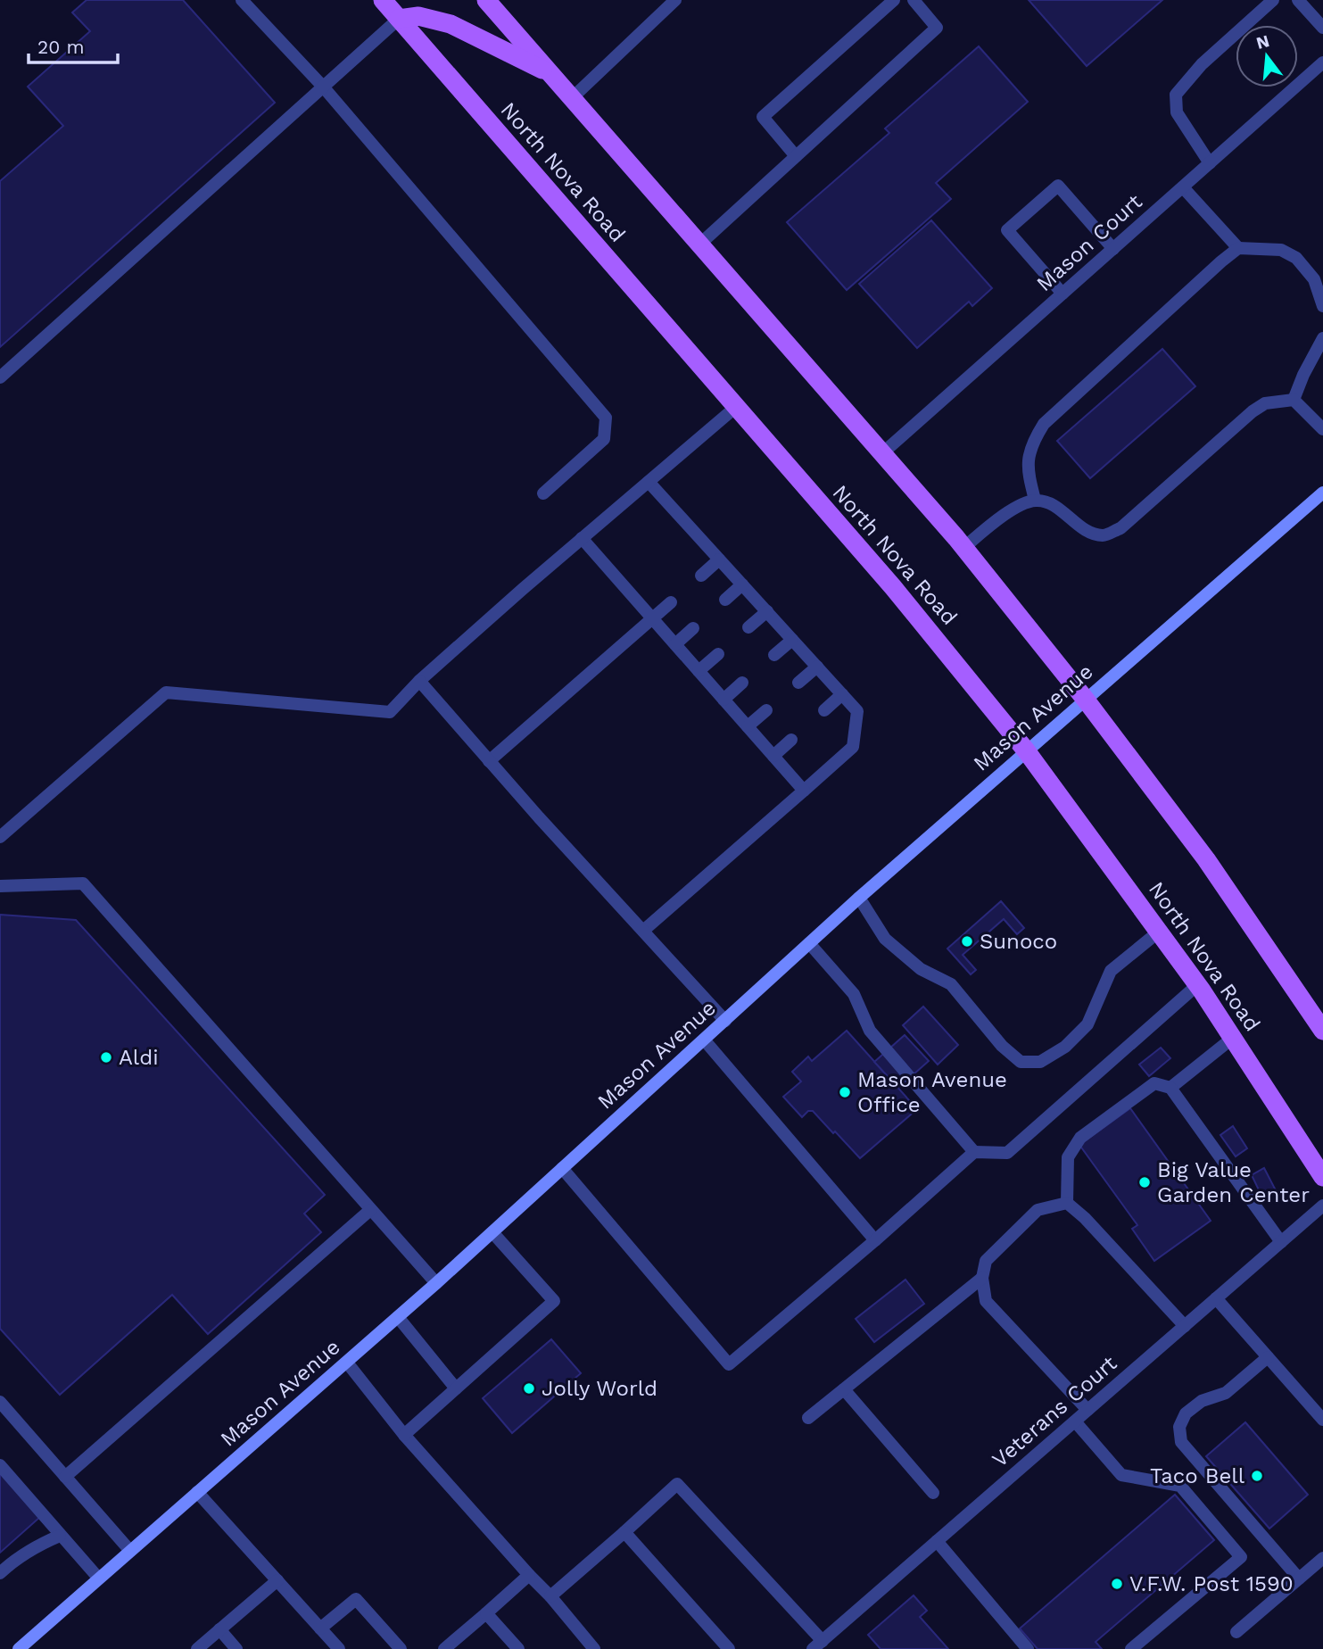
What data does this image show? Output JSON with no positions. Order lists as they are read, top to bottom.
{
  "streets": {
    "main road": ["North Nova Road", "Mason Avenue"],
    "street": ["Mason Court", "Veterans Court"]
  },
  "crossings": [
    ["North Nova Road", "Mason Avenue"]
  ],
  "places": [
    "Sunoco",
    "Aldi",
    "Mason Avenue Office",
    "Big Value Garden Center",
    "Jolly World",
    "Taco Bell",
    "V.F.W. Post 1590"
  ],
  "scale_bar": "20 m",
  "north": "top"
}
